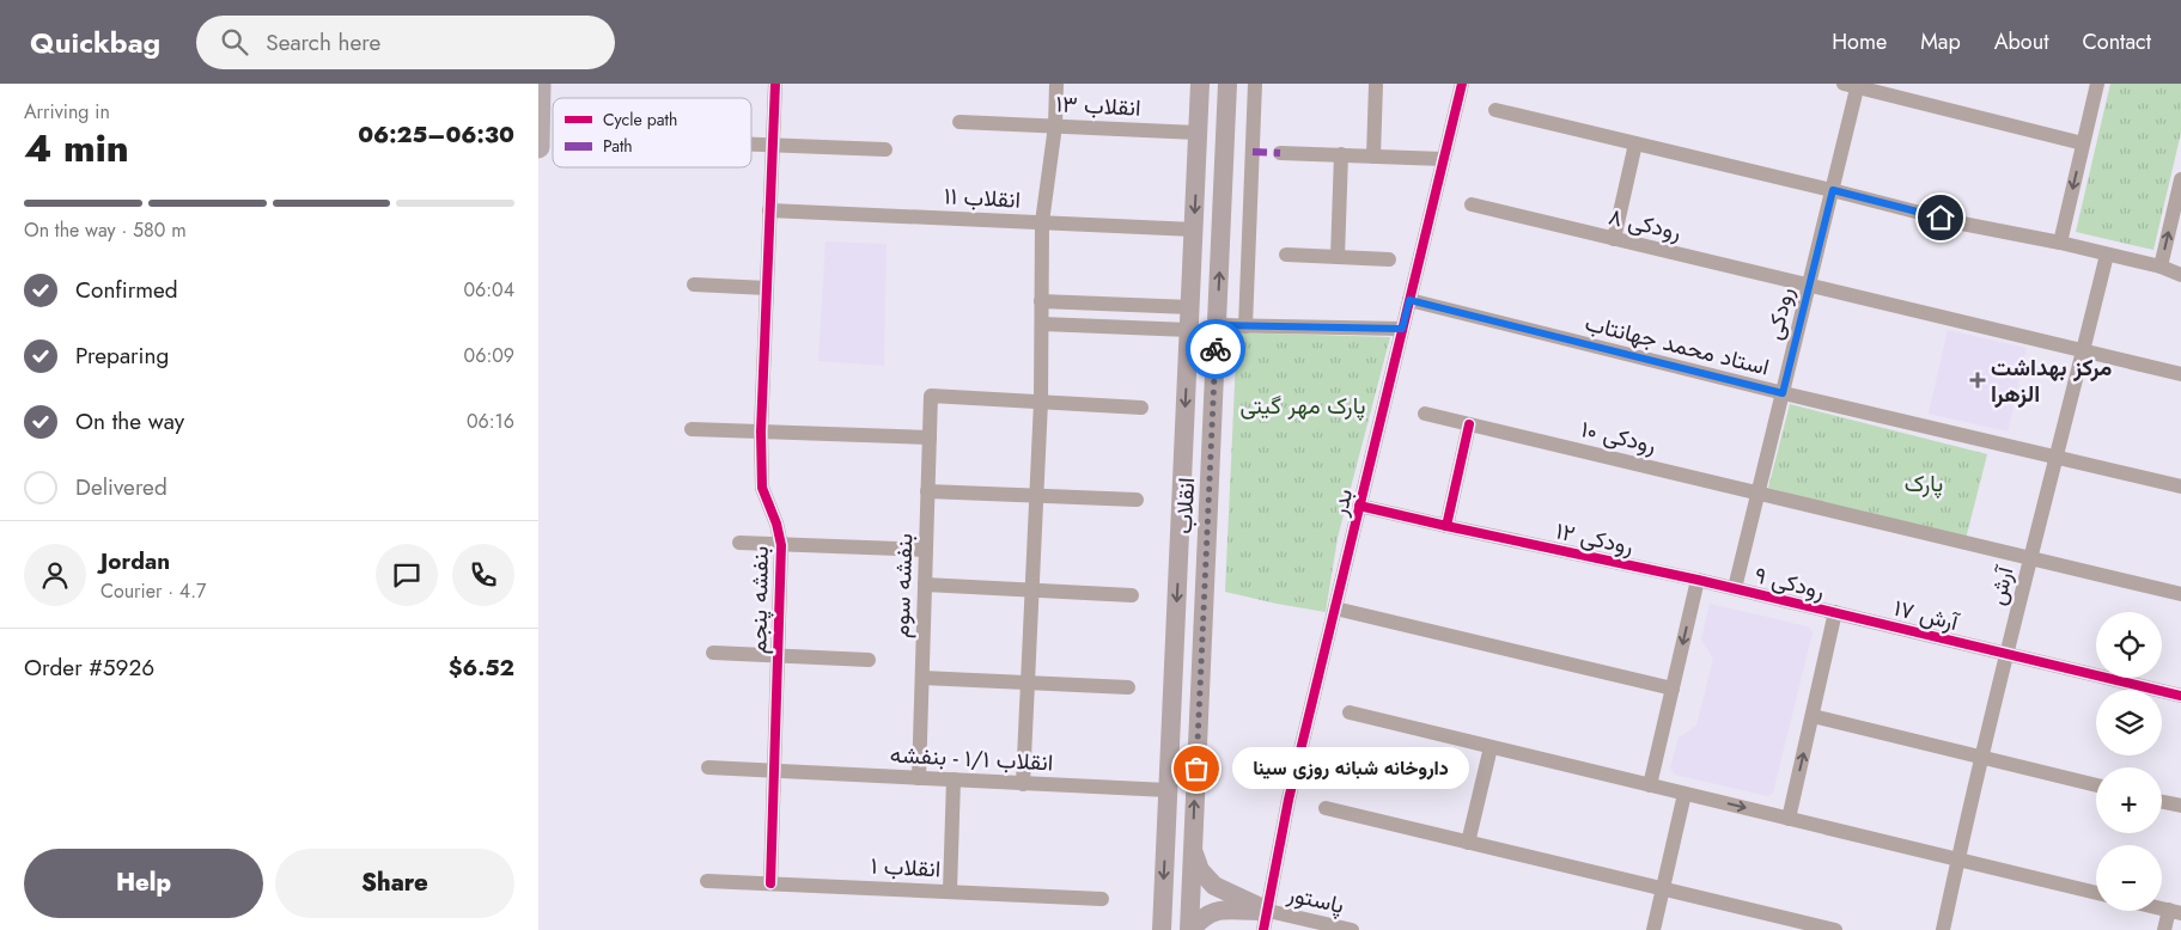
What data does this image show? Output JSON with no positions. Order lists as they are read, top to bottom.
{
  "streets": {
    "main road": ["انقلاب"],
    "street": [
      "انقلاب ۱۳",
      "انقلاب ۱۱",
      "رودکی ۸",
      "رودکی",
      "استاد محمد جهانتاب",
      "رودکی ۱۰",
      "بدر",
      "رودکی ۱۲",
      "رودکی ۹",
      "بنفشه سوم",
      "آرش",
      "بنفشه پنجم",
      "آرش ۱۷",
      "انقلاب ۱/۱ - بنفشه",
      "انقلاب ۱",
      "پاستور"
    ]
  },
  "crossings": [
    ["انقلاب ۱۳", "انقلاب"],
    ["انقلاب ۱۱", "انقلاب"],
    ["انقلاب ۱۱", "بنفشه پنجم"],
    ["رودکی ۸", "رودکی"],
    ["رودکی ۸", "آرش"],
    ["رودکی", "استاد محمد جهانتاب"],
    ["رودکی", "رودکی ۱۰"],
    ["رودکی", "رودکی ۱۲"],
    ["رودکی", "رودکی ۹"],
    ["استاد محمد جهانتاب", "بدر"],
    ["استاد محمد جهانتاب", "آرش"],
    ["رودکی ۱۰", "آرش"],
    ["بدر", "رودکی ۱۲"],
    ["بدر", "پاستور"],
    ["انقلاب", "انقلاب ۱/۱ - بنفشه"],
    ["رودکی ۱۲", "رودکی ۹"],
    ["رودکی ۹", "آرش ۱۷"],
    ["بنفشه سوم", "انقلاب ۱/۱ - بنفشه"],
    ["آرش", "آرش ۱۷"],
    ["بنفشه پنجم", "انقلاب ۱/۱ - بنفشه"],
    ["بنفشه پنجم", "انقلاب ۱"]
  ],
  "parks": ["پارک مهر گیتی", "پارک"],
  "places": {
    "health": ["مرکز بهداشت الزهرا"],
    "other": ["داروخانه شبانه روزی سینا"]
  },
  "legend": ["Cycle path", "Path"],
  "page": {
    "header": "Quickbag",
    "search": "Search here",
    "nav": [
      "Home",
      "Map",
      "About",
      "Contact"
    ],
    "heading": ["4 min", "Arriving in", "06:25–06:30"],
    "panel": [
      "Jordan",
      "Courier · 4.7",
      "Order #5926",
      "$6.52"
    ],
    "bar": "On the way · 580 m",
    "list": [
      ["Confirmed", "06:04"],
      ["Preparing", "06:09"],
      ["On the way", "06:16"],
      "Delivered"
    ],
    "map_buttons": ["+", "−"],
    "bubble": "داروخانه شبانه روزی سینا",
    "buttons": ["Help", "Share"]
  }
}
